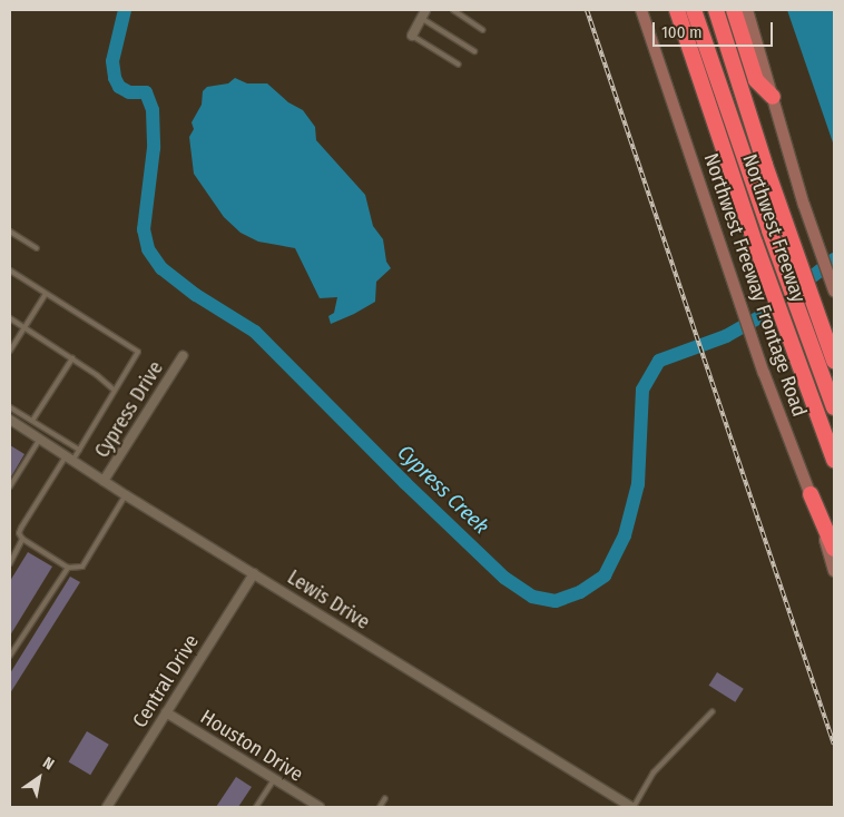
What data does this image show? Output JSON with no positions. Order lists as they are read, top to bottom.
{
  "streets": {
    "highway": ["Northwest Freeway"],
    "main road": ["Northwest Freeway Frontage Road"],
    "street": [
      "Cypress Drive",
      "Lewis Drive",
      "Central Drive",
      "Houston Drive"
    ]
  },
  "crossings": [
    ["Cypress Drive", "Lewis Drive"],
    ["Lewis Drive", "Central Drive"],
    ["Central Drive", "Houston Drive"]
  ],
  "water": ["Cypress Creek"],
  "scale_bar": "100 m",
  "north": "top right"
}
